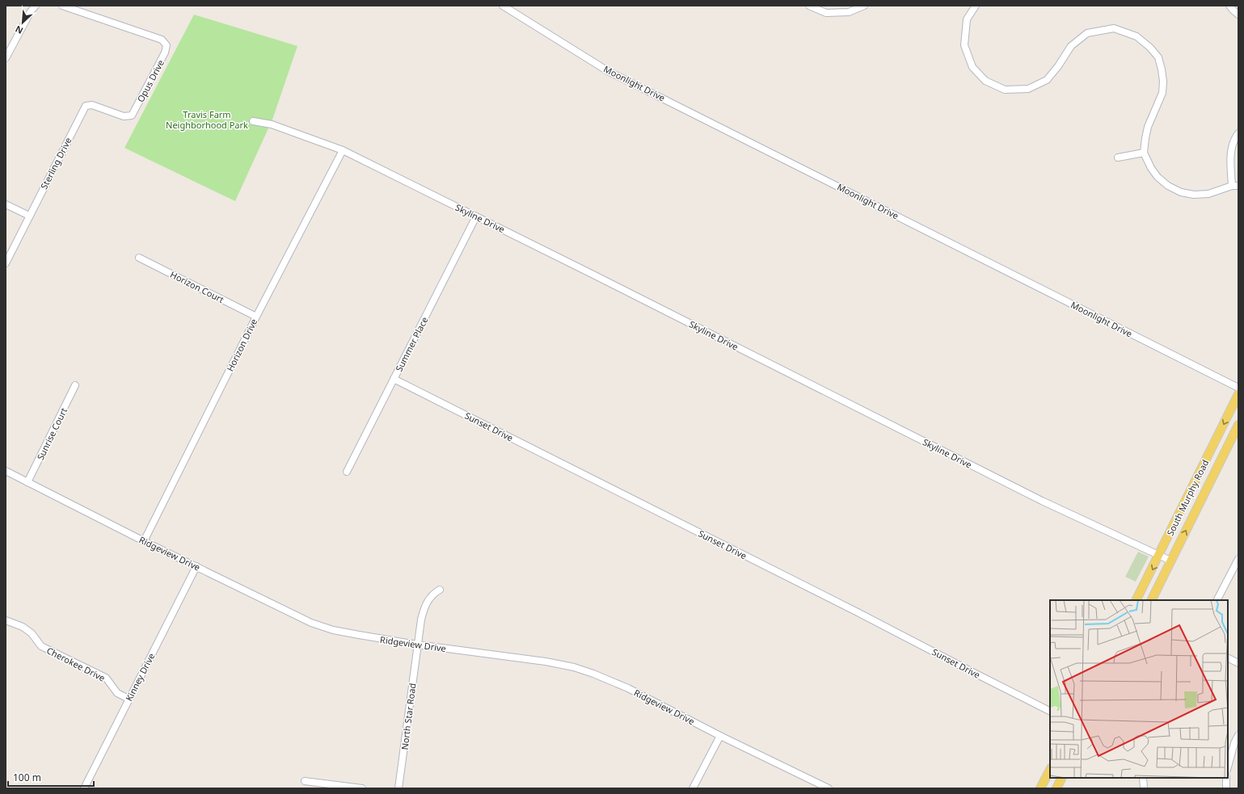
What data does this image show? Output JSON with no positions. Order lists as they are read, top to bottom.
{
  "streets": {
    "main road": ["South Murphy Road"],
    "street": [
      "Opus Drive",
      "Moonlight Drive",
      "Sterling Drive",
      "Skyline Drive",
      "Horizon Court",
      "Summer Place",
      "Horizon Drive",
      "Sunset Drive",
      "Sunrise Court",
      "Ridgeview Drive",
      "Cherokee Drive",
      "Kinney Drive",
      "North Star Road"
    ]
  },
  "crossings": [
    ["Opus Drive", "Sterling Drive"],
    ["Skyline Drive", "Summer Place"],
    ["Skyline Drive", "Horizon Drive"],
    ["Skyline Drive", "South Murphy Road"],
    ["Horizon Court", "Horizon Drive"],
    ["Summer Place", "Sunset Drive"],
    ["Horizon Drive", "Ridgeview Drive"],
    ["Sunrise Court", "Ridgeview Drive"],
    ["Ridgeview Drive", "Kinney Drive"],
    ["Ridgeview Drive", "North Star Road"],
    ["Cherokee Drive", "Kinney Drive"]
  ],
  "parks": ["Travis Farm Neighborhood Park"],
  "scale_bar": "100 m",
  "north": "bottom left"
}
